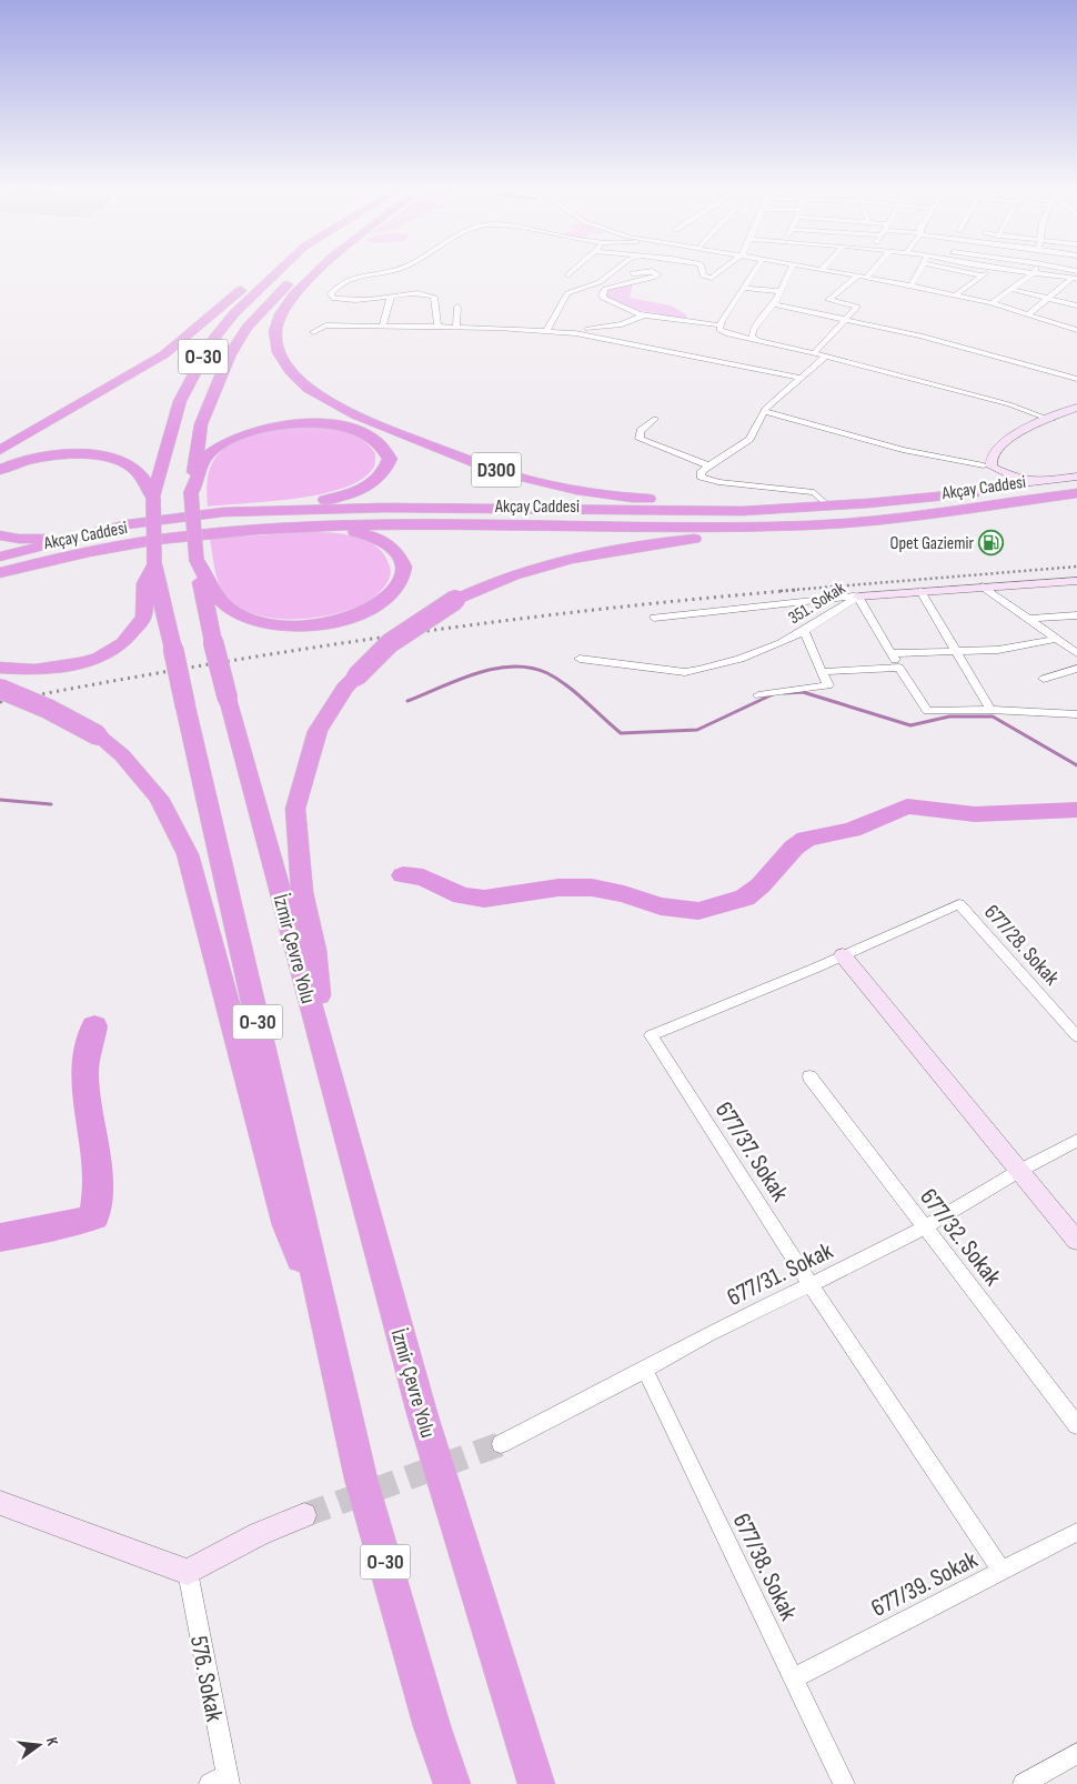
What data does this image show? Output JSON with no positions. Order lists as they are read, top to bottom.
{
  "streets": {
    "highway": [
      "O-30",
      "D300",
      "Akçay Caddesi",
      "İzmir Çevre Yolu"
    ],
    "main road": ["351. Sokak"],
    "street": [
      "677/28. Sokak",
      "677/37. Sokak",
      "677/32. Sokak",
      "677/31. Sokak",
      "677/38. Sokak",
      "677/39. Sokak",
      "576. Sokak"
    ]
  },
  "crossings": [
    ["D300", "Akçay Caddesi"],
    ["677/28. Sokak", "677/37. Sokak"],
    ["677/37. Sokak", "677/31. Sokak"],
    ["677/37. Sokak", "677/39. Sokak"],
    ["677/32. Sokak", "677/31. Sokak"],
    ["677/31. Sokak", "677/38. Sokak"],
    ["677/38. Sokak", "677/39. Sokak"]
  ],
  "places": {
    "fuel station": ["Opet Gaziemir"]
  },
  "north": "right"
}
